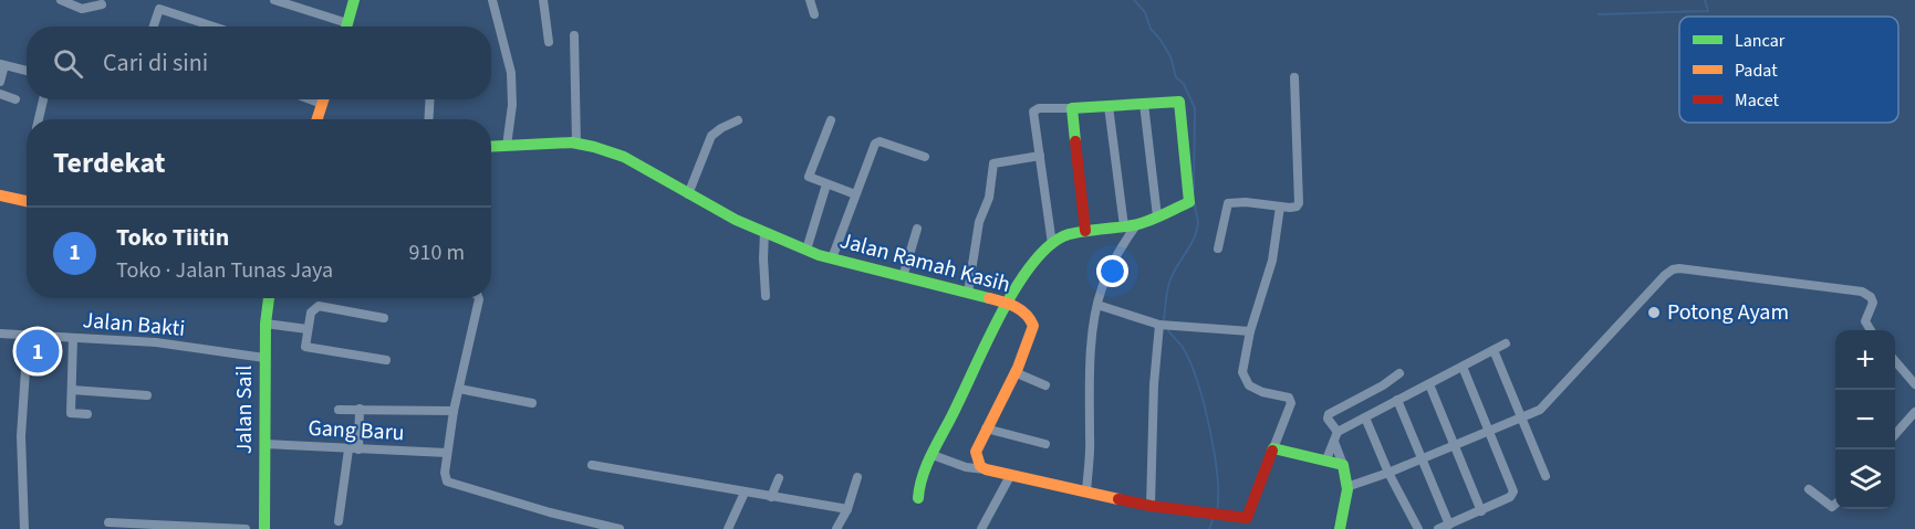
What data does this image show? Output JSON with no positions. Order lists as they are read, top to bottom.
{
  "streets": {
    "street": [
      "Jalan Ramah Kasih",
      "Jalan Bakti",
      "Jalan Sail",
      "Gang Baru"
    ]
  },
  "crossings": [
    ["Jalan Bakti", "Jalan Sail"],
    ["Jalan Sail", "Gang Baru"]
  ],
  "places": ["Potong Ayam"],
  "legend": ["Lancar", "Padat", "Macet"],
  "page": {
    "search": "Cari di sini",
    "heading": "Terdekat",
    "list": [
      {
        "mark": "1",
        "name": "Toko Tiitin",
        "note": "Toko · Jalan Tunas Jaya",
        "value": "910 m"
      }
    ],
    "pins": "1",
    "map_buttons": ["+", "−"]
  }
}
